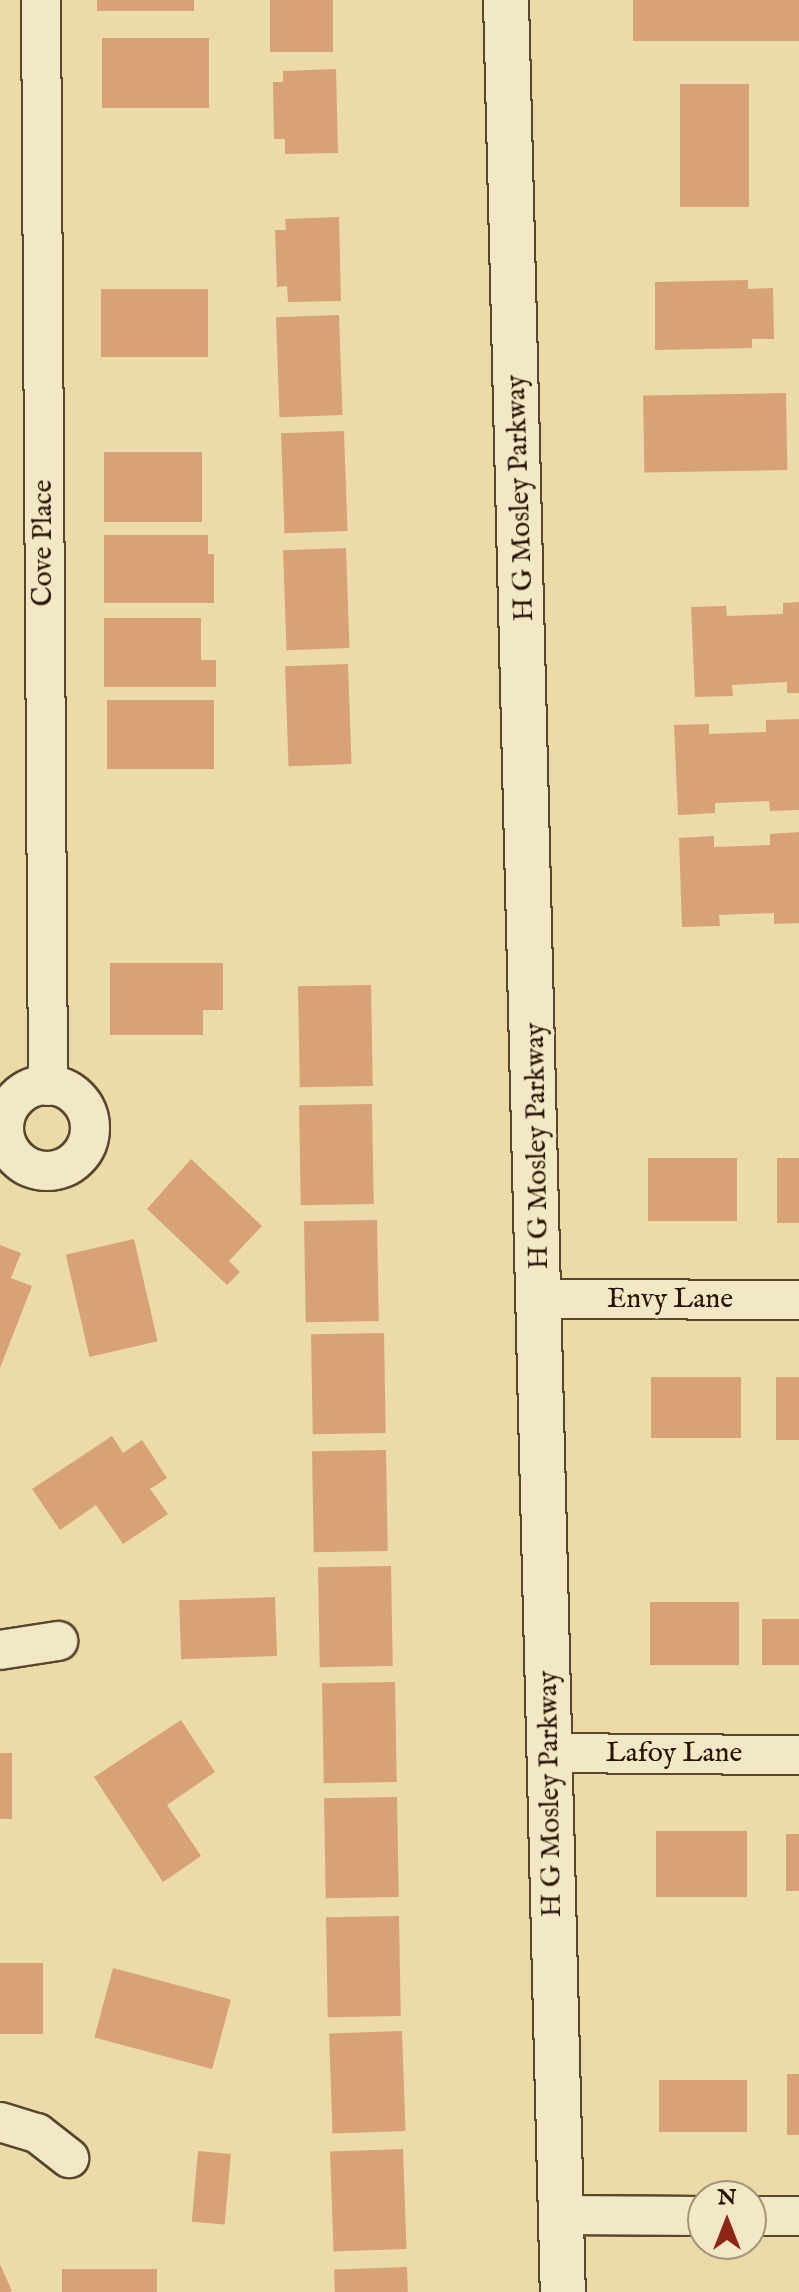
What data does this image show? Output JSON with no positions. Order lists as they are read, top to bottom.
{
  "streets": {
    "main road": ["H G Mosley Parkway"],
    "street": ["Cove Place", "Envy Lane", "Lafoy Lane"]
  },
  "crossings": [
    ["H G Mosley Parkway", "Envy Lane"],
    ["H G Mosley Parkway", "Lafoy Lane"]
  ],
  "north": "top"
}
